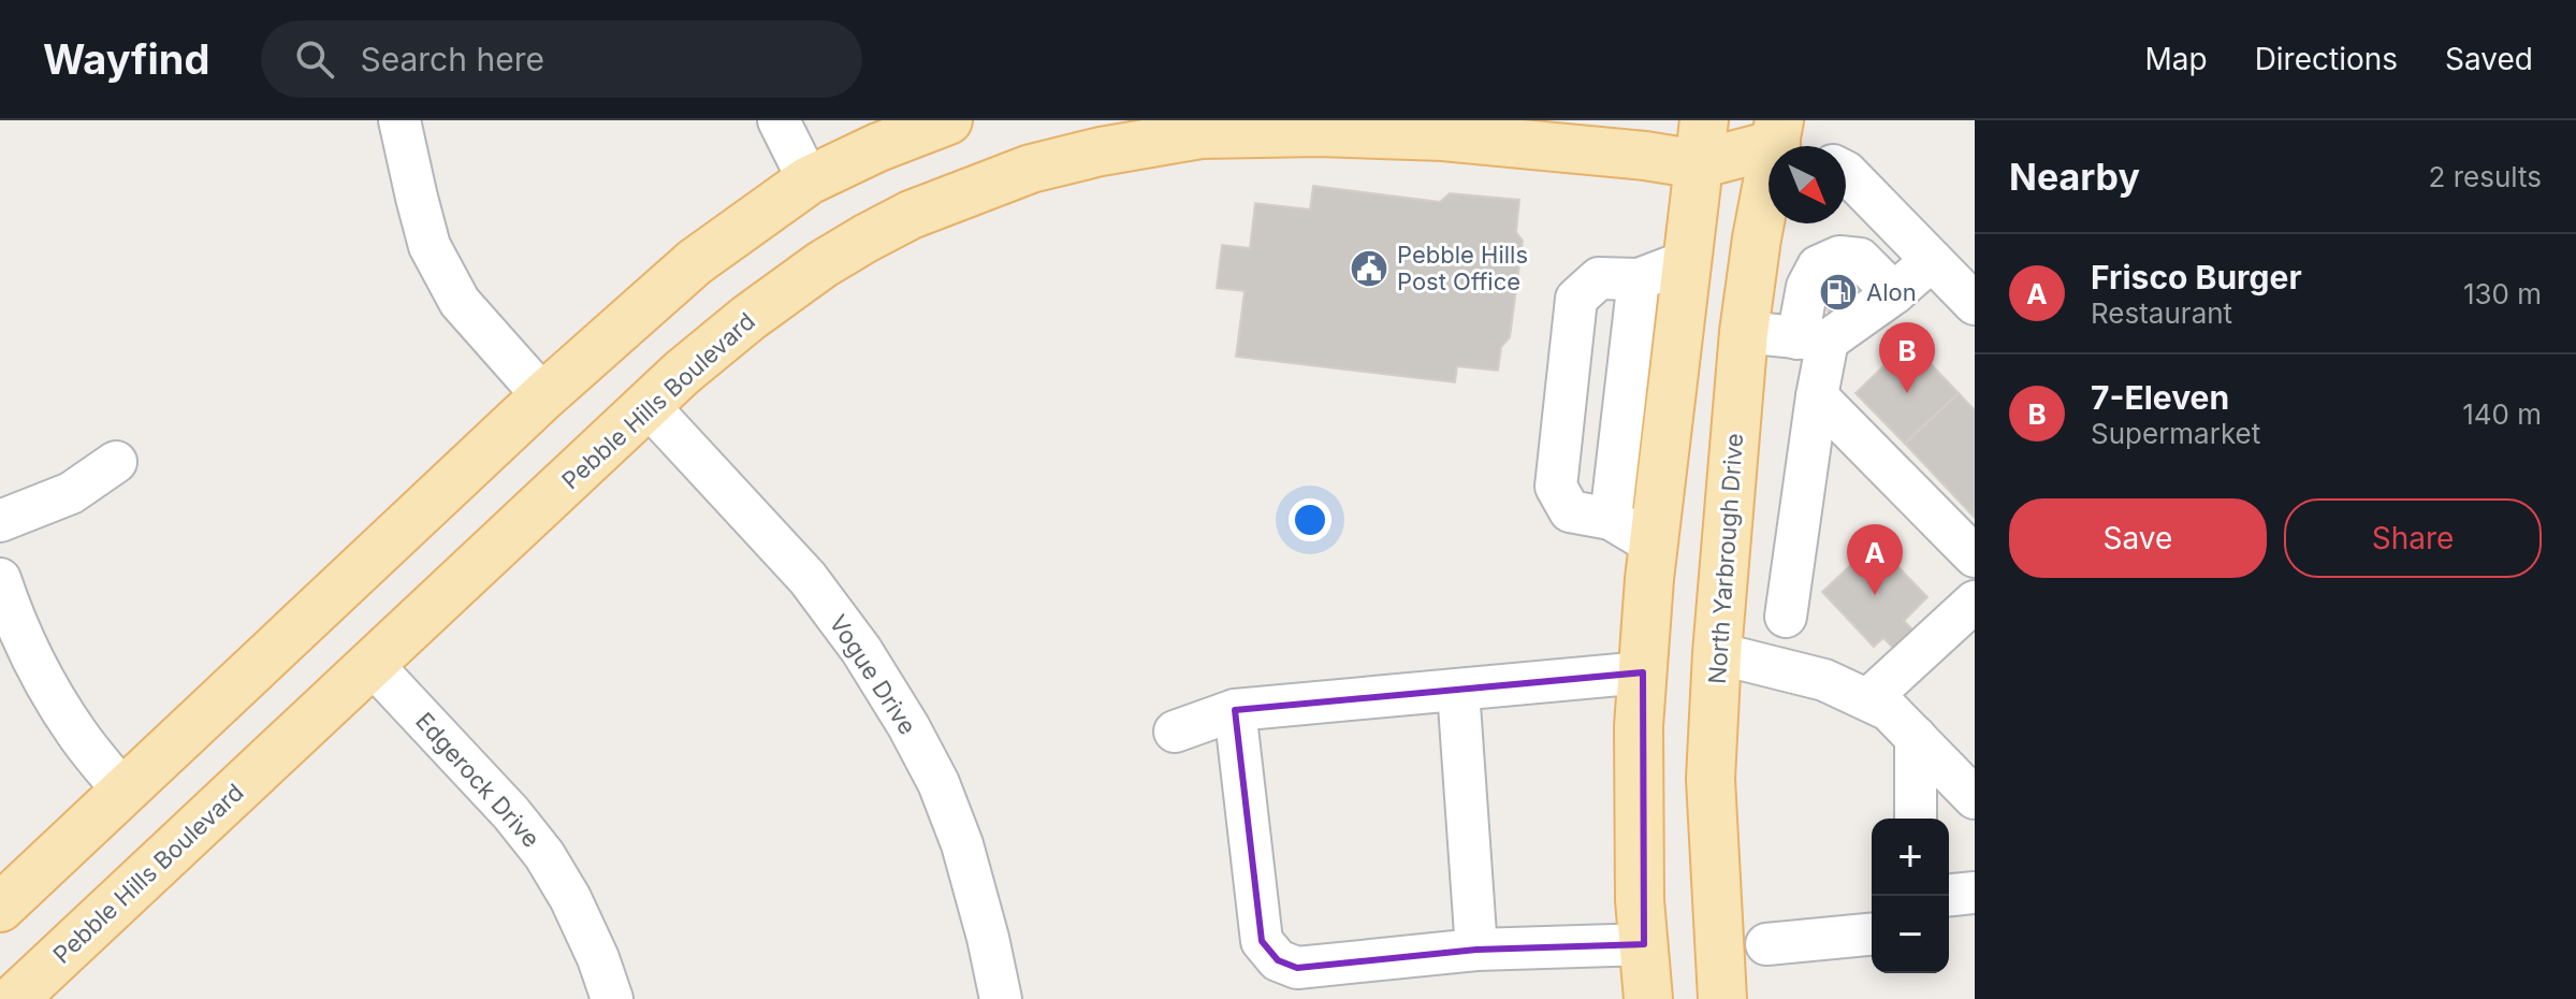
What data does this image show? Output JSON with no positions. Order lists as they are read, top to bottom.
{
  "streets": {
    "main road": ["Pebble Hills Boulevard", "North Yarbrough Drive"],
    "street": ["Vogue Drive", "Edgerock Drive"]
  },
  "crossings": [
    ["Pebble Hills Boulevard", "North Yarbrough Drive"],
    ["Pebble Hills Boulevard", "Vogue Drive"],
    ["Pebble Hills Boulevard", "Edgerock Drive"]
  ],
  "places": {
    "public building": ["Pebble Hills Post Office"],
    "fuel station": ["Alon"]
  },
  "north": "bottom right",
  "page": {
    "header": "Wayfind",
    "search": "Search here",
    "nav": ["Map", "Directions", "Saved"],
    "heading": ["Nearby", "2 results"],
    "list": [
      {
        "mark": "A",
        "name": "Frisco Burger",
        "note": "Restaurant",
        "value": "130 m"
      },
      {
        "mark": "B",
        "name": "7-Eleven",
        "note": "Supermarket",
        "value": "140 m"
      }
    ],
    "pins": ["B", "A"],
    "buttons": ["Save", "Share"],
    "map_buttons": ["+", "−"]
  }
}
